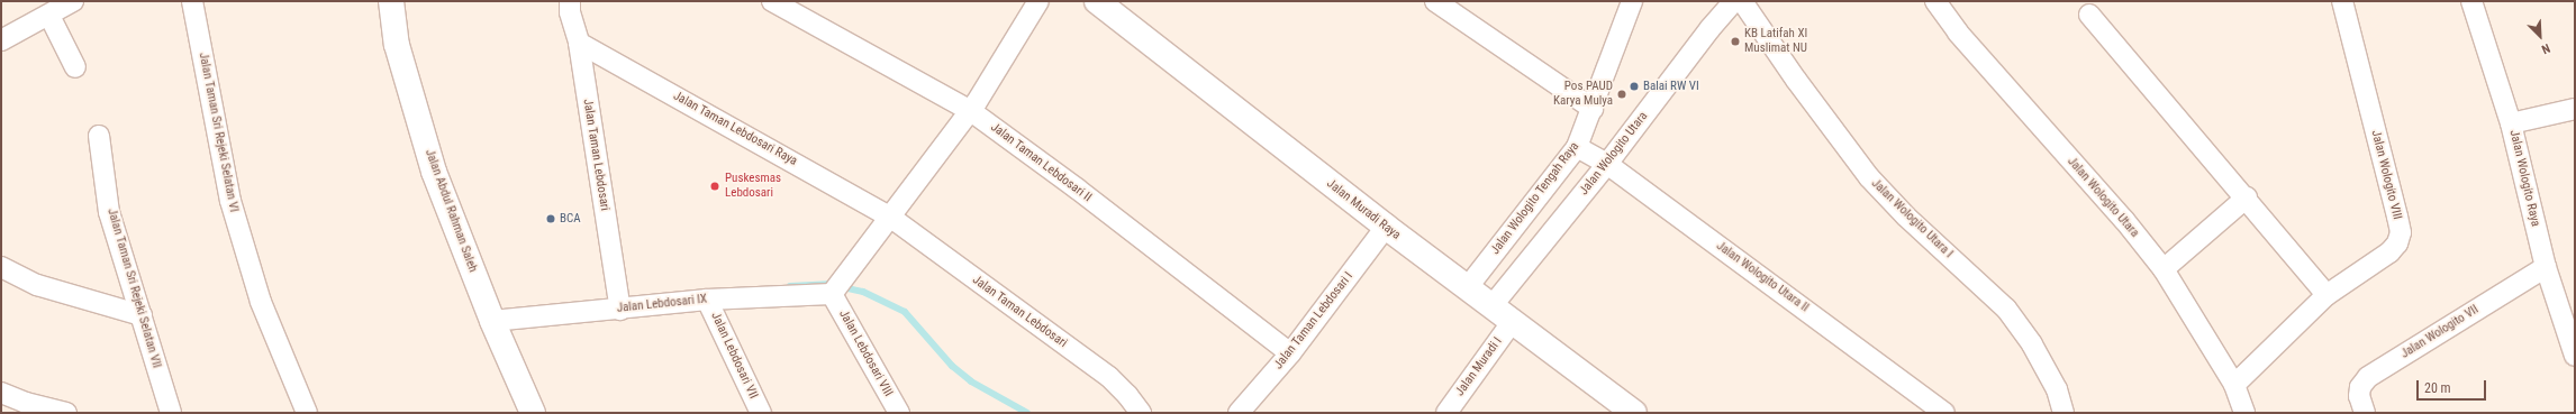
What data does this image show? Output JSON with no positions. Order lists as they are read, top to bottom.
{
  "streets": {
    "street": [
      "Jalan Taman Lebdosari Raya",
      "Jalan Taman Sri Rejeki Selatan VI",
      "Jalan Wologito Utara",
      "Jalan Taman Lebdosari",
      "Jalan Taman Lebdosari II",
      "Jalan Wologito VIII",
      "Jalan Wologito Raya",
      "Jalan Wologito Tengah Raya",
      "Jalan Muradi Raya",
      "Jalan Abdul Rahman Saleh",
      "Jalan Wologito Utara I",
      "Jalan Wologito Utara II",
      "Jalan Taman Sri Rejeki Selatan VII",
      "Jalan Lebdosari IX",
      "Jalan Taman Lebdosari I",
      "Jalan Wologito VII",
      "Jalan Lebdosari VIII",
      "Jalan Lebdosari VII",
      "Jalan Muradi I"
    ]
  },
  "crossings": [
    ["Jalan Taman Lebdosari Raya", "Jalan Taman Lebdosari"],
    ["Jalan Wologito Utara", "Jalan Wologito VIII"],
    ["Jalan Wologito Utara", "Jalan Muradi Raya"],
    ["Jalan Wologito Utara", "Jalan Wologito Utara II"],
    ["Jalan Taman Lebdosari", "Jalan Lebdosari IX"],
    ["Jalan Taman Lebdosari II", "Jalan Taman Lebdosari I"],
    ["Jalan Wologito Raya", "Jalan Wologito VII"],
    ["Jalan Wologito Tengah Raya", "Jalan Muradi Raya"],
    ["Jalan Wologito Tengah Raya", "Jalan Wologito Utara II"],
    ["Jalan Muradi Raya", "Jalan Taman Lebdosari I"],
    ["Jalan Muradi Raya", "Jalan Muradi I"],
    ["Jalan Abdul Rahman Saleh", "Jalan Lebdosari IX"],
    ["Jalan Lebdosari IX", "Jalan Lebdosari VIII"],
    ["Jalan Lebdosari IX", "Jalan Lebdosari VII"]
  ],
  "places": [
    "KB Latifah XI Muslimat NU",
    "Balai RW VI",
    "Pos PAUD Karya Mulya",
    "Puskesmas Lebdosari",
    "BCA"
  ],
  "scale_bar": "20 m",
  "north": "bottom right"
}
